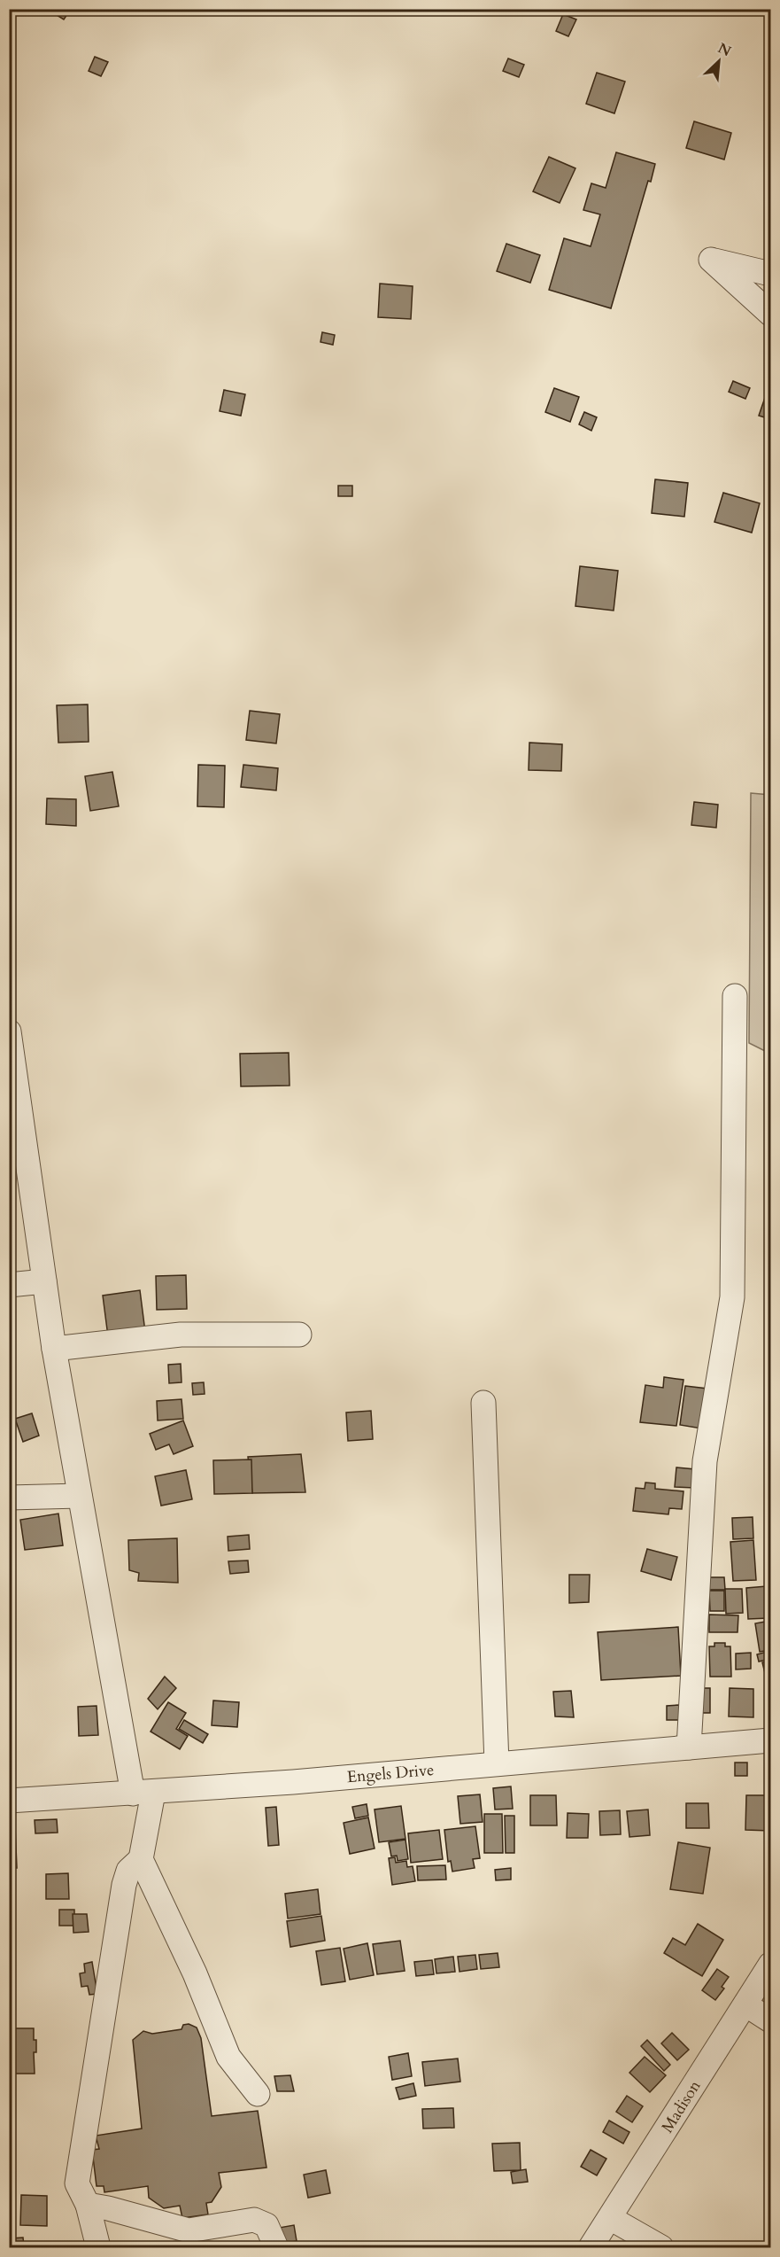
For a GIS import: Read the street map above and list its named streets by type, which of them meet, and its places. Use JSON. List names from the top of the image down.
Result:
{
  "streets": {
    "street": ["Engels Drive", "Madison"]
  },
  "north": "top right"
}
